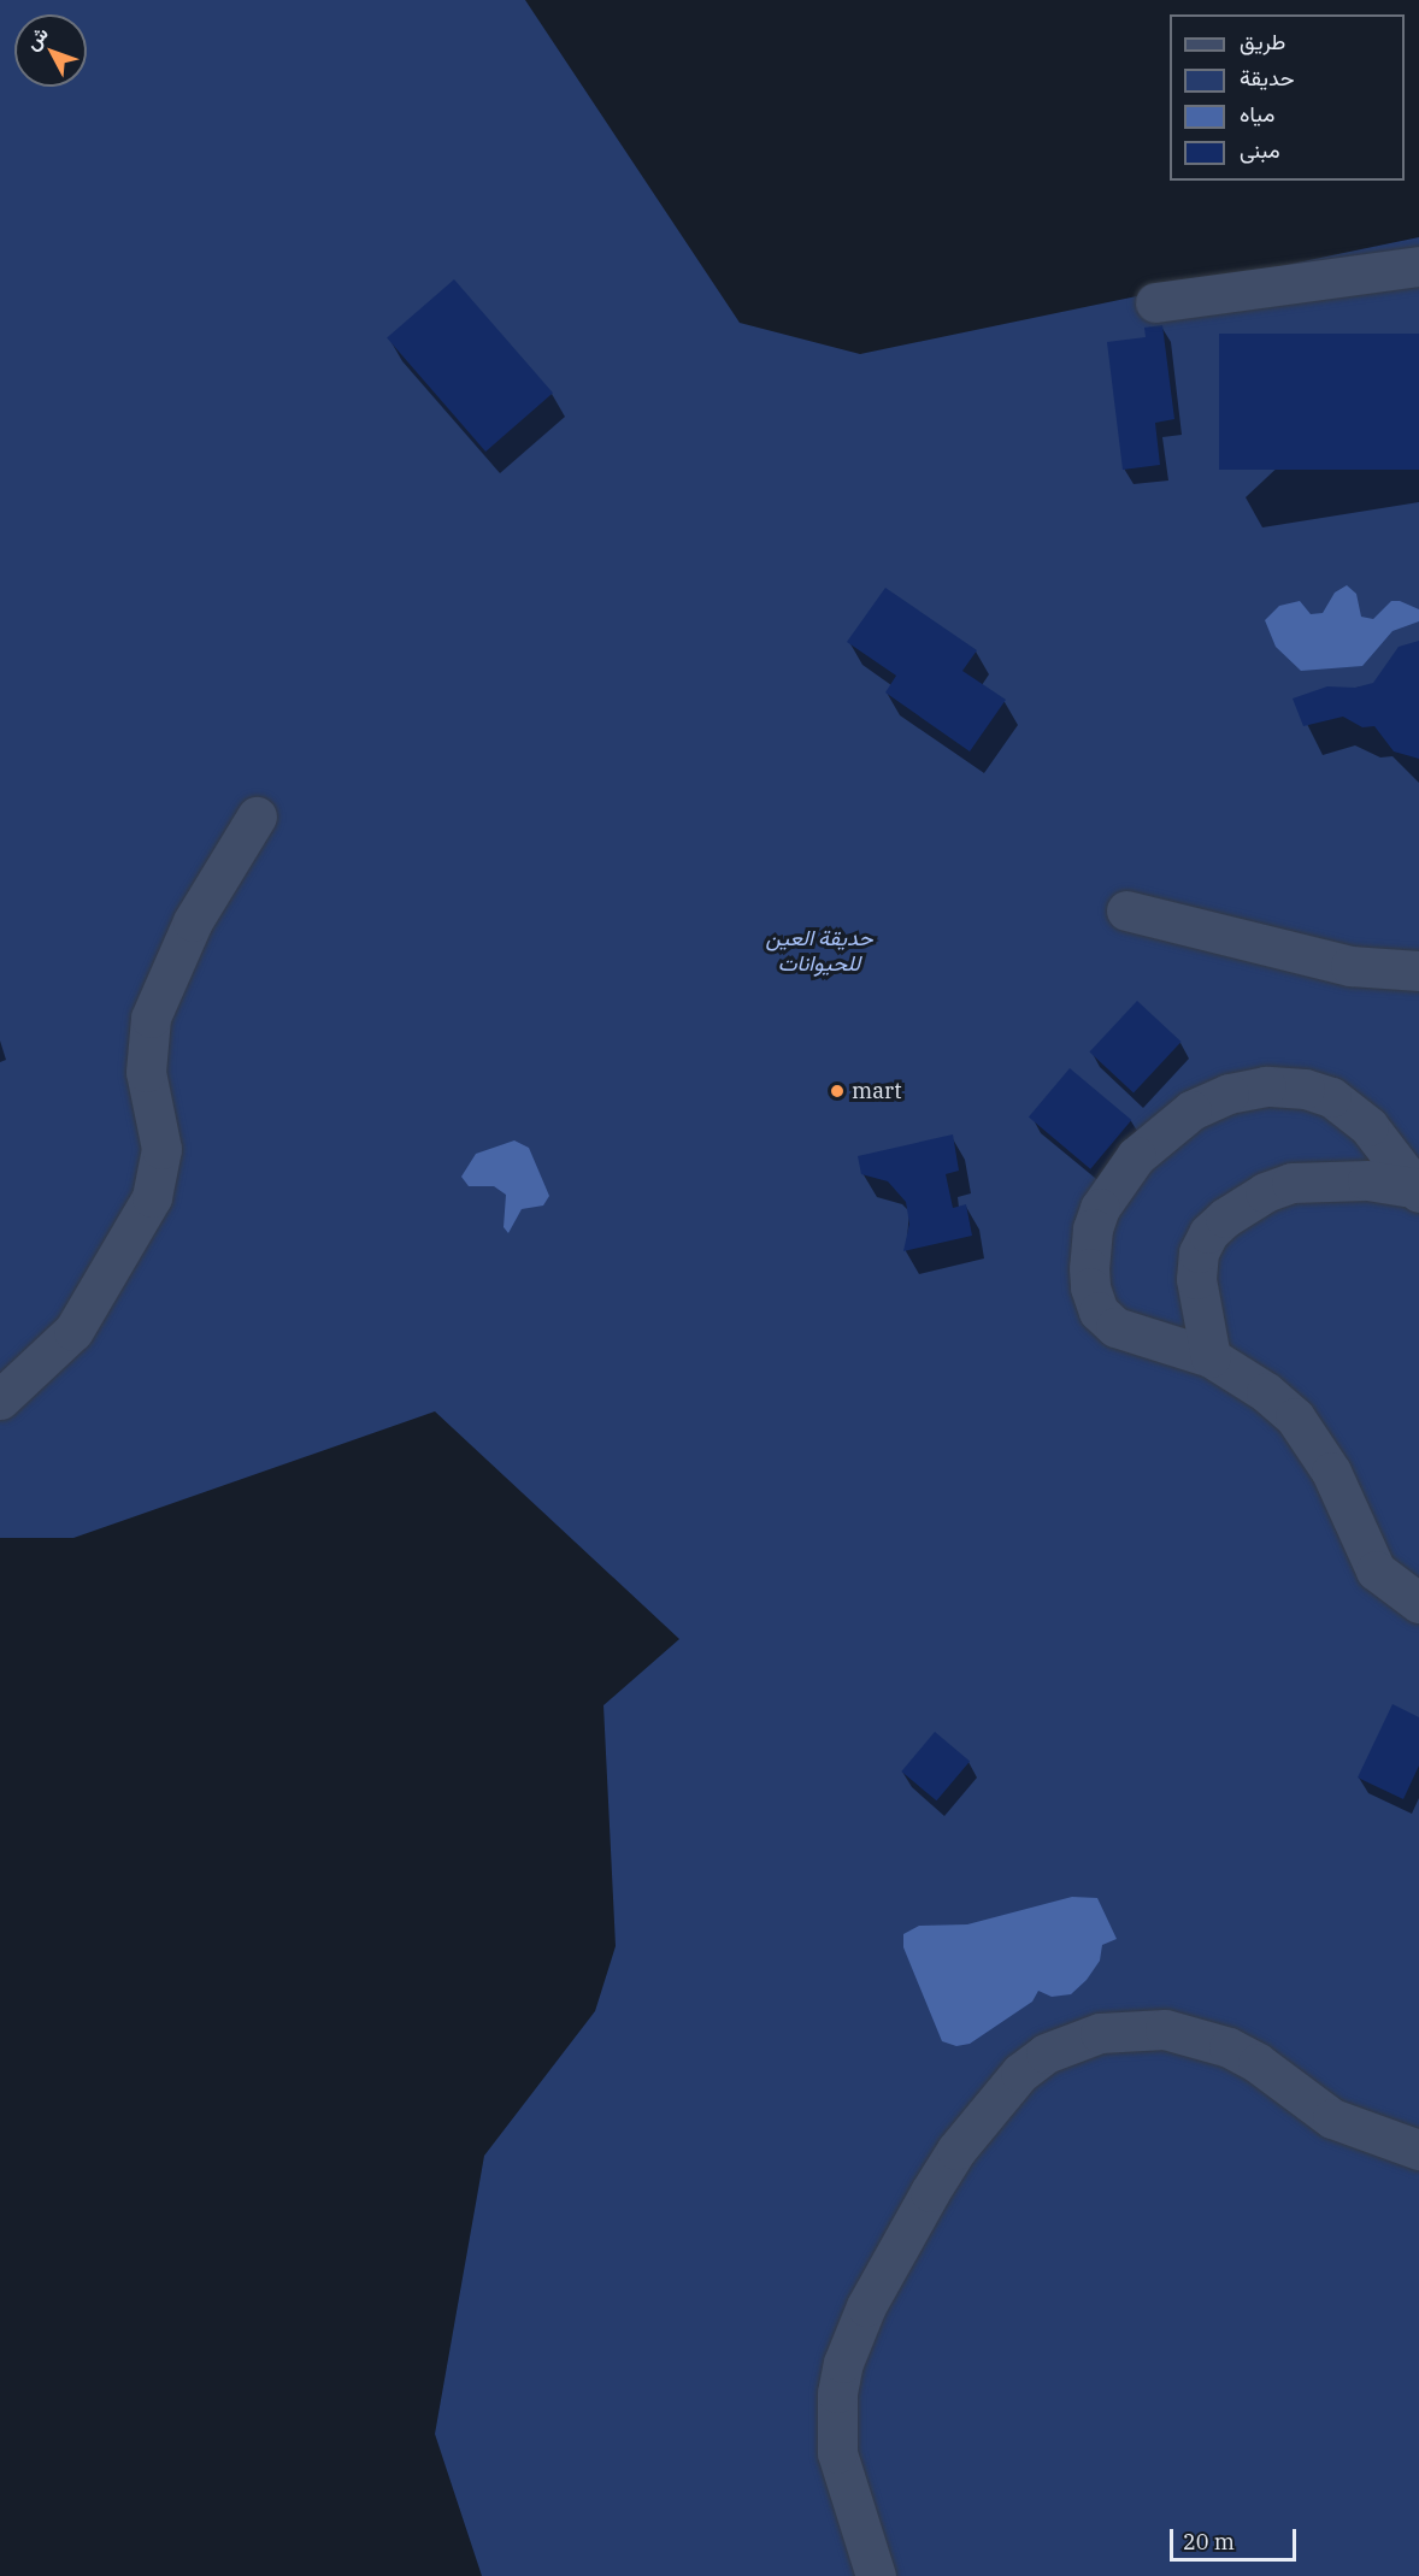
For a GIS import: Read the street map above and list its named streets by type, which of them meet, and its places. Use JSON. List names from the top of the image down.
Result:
{
  "parks": ["حديقة العين للحيوانات"],
  "places": ["mart"],
  "legend": [
    "طريق",
    "حديقة",
    "مياه",
    "مبنى"
  ],
  "scale_bar": "20 m",
  "north": "top left"
}
